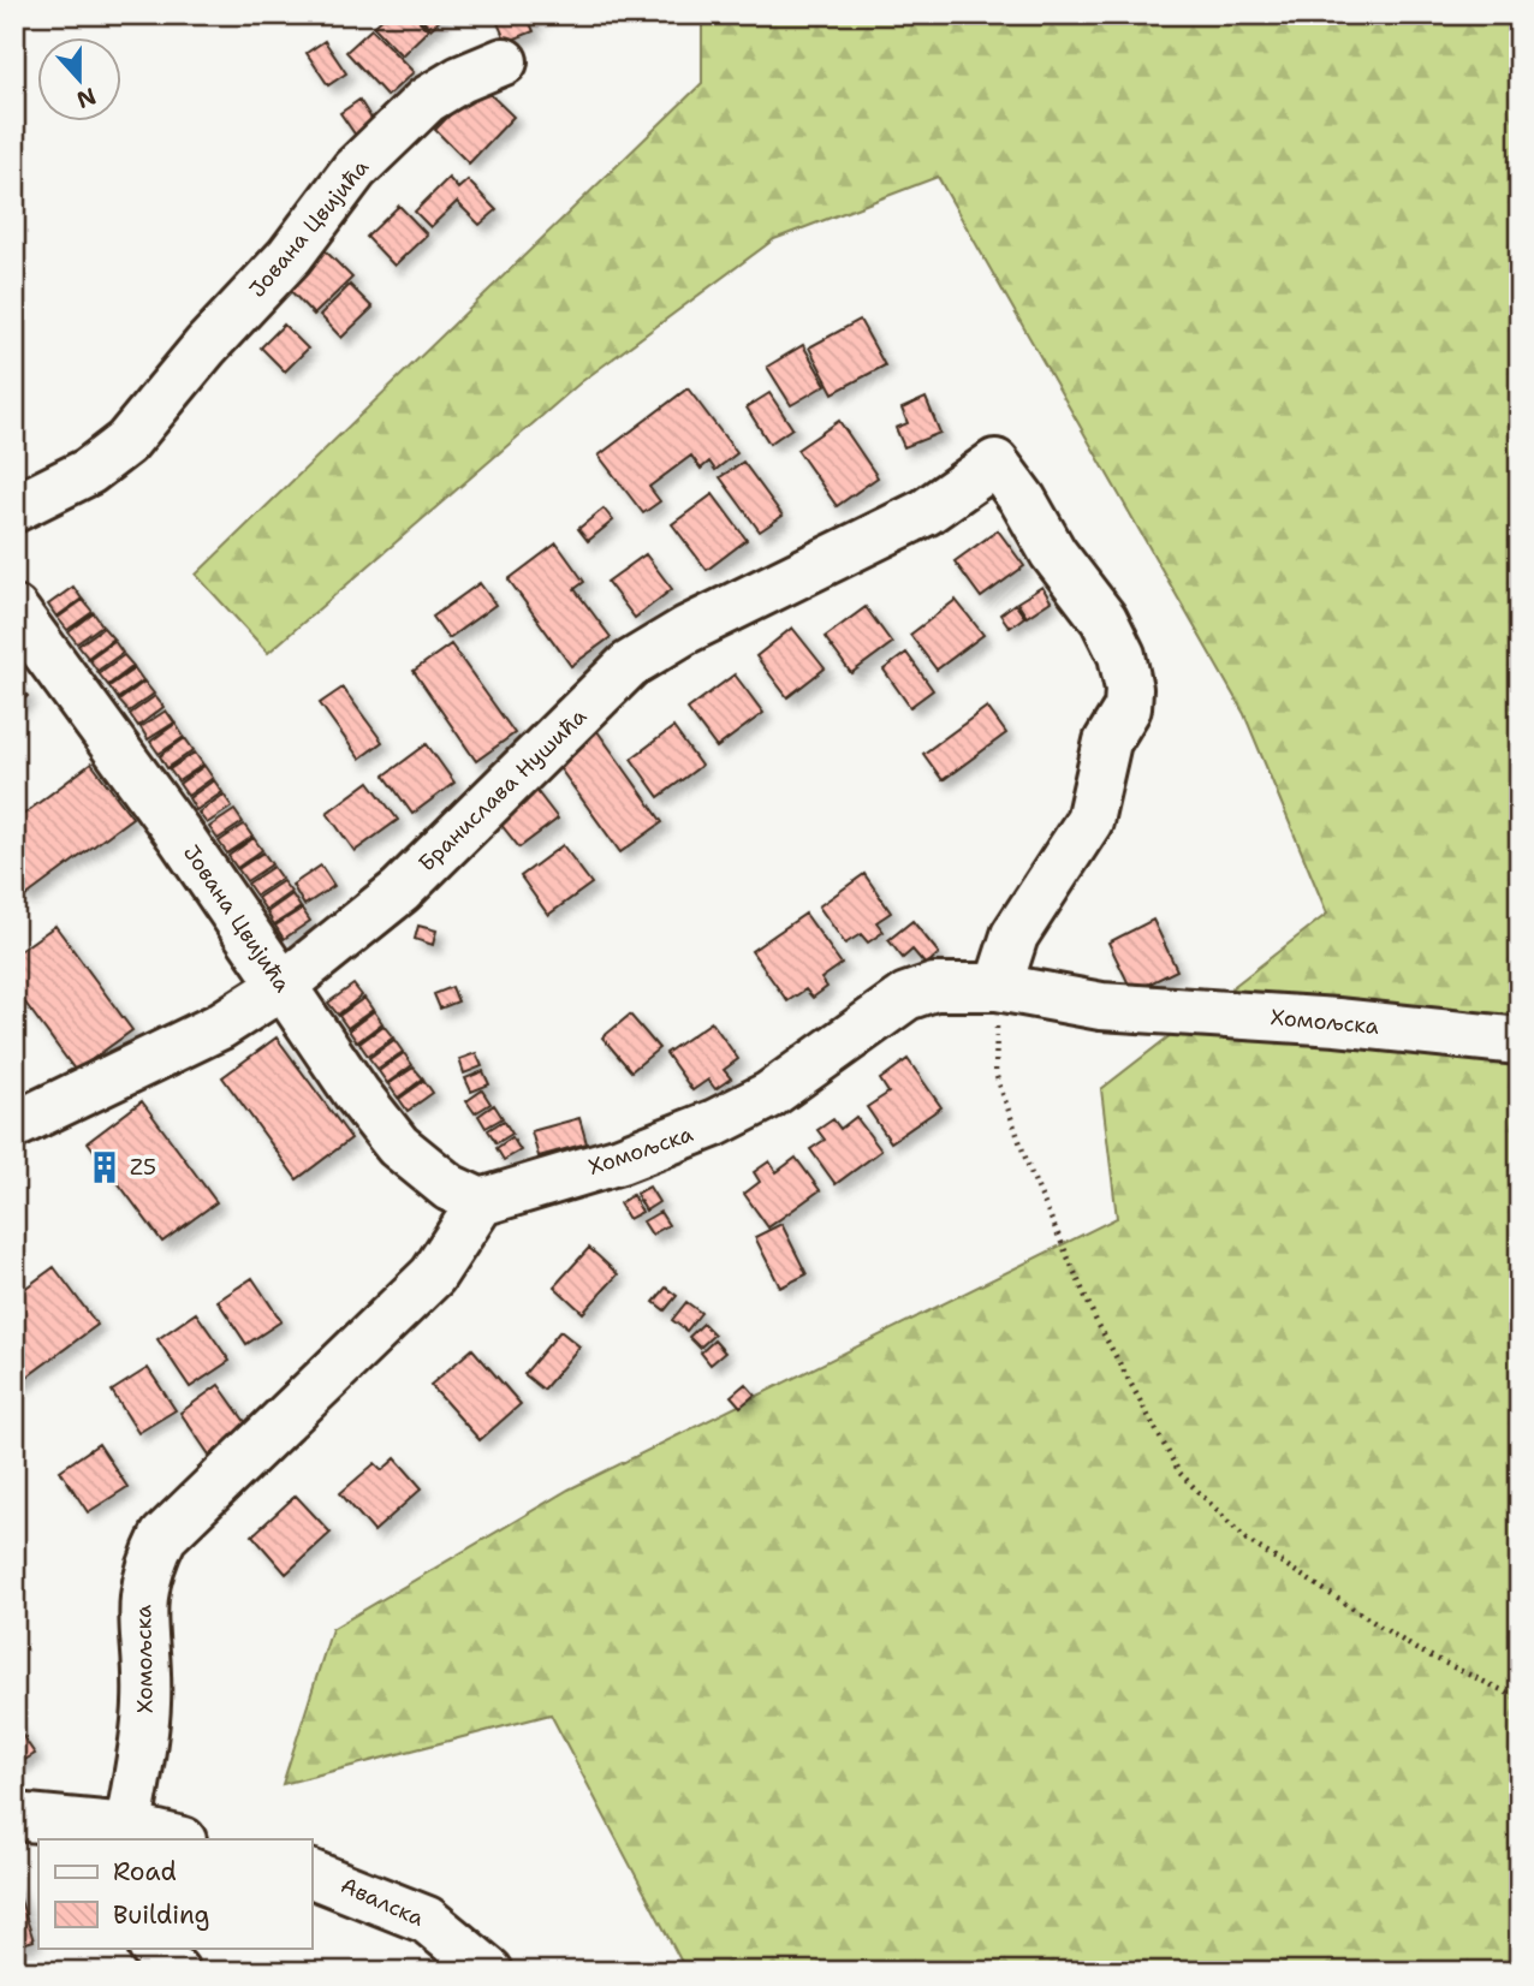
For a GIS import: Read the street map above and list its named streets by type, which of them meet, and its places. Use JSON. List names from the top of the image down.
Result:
{
  "streets": {
    "street": [
      "Јована Цвијића",
      "Бранислава Нушића",
      "Хомољска",
      "Авалска"
    ]
  },
  "crossings": [
    ["Јована Цвијића", "Бранислава Нушића"],
    ["Јована Цвијића", "Хомољска"],
    ["Бранислава Нушића", "Хомољска"]
  ],
  "places": {
    "building": ["Z5"]
  },
  "legend": ["Road", "Building"],
  "north": "bottom"
}
